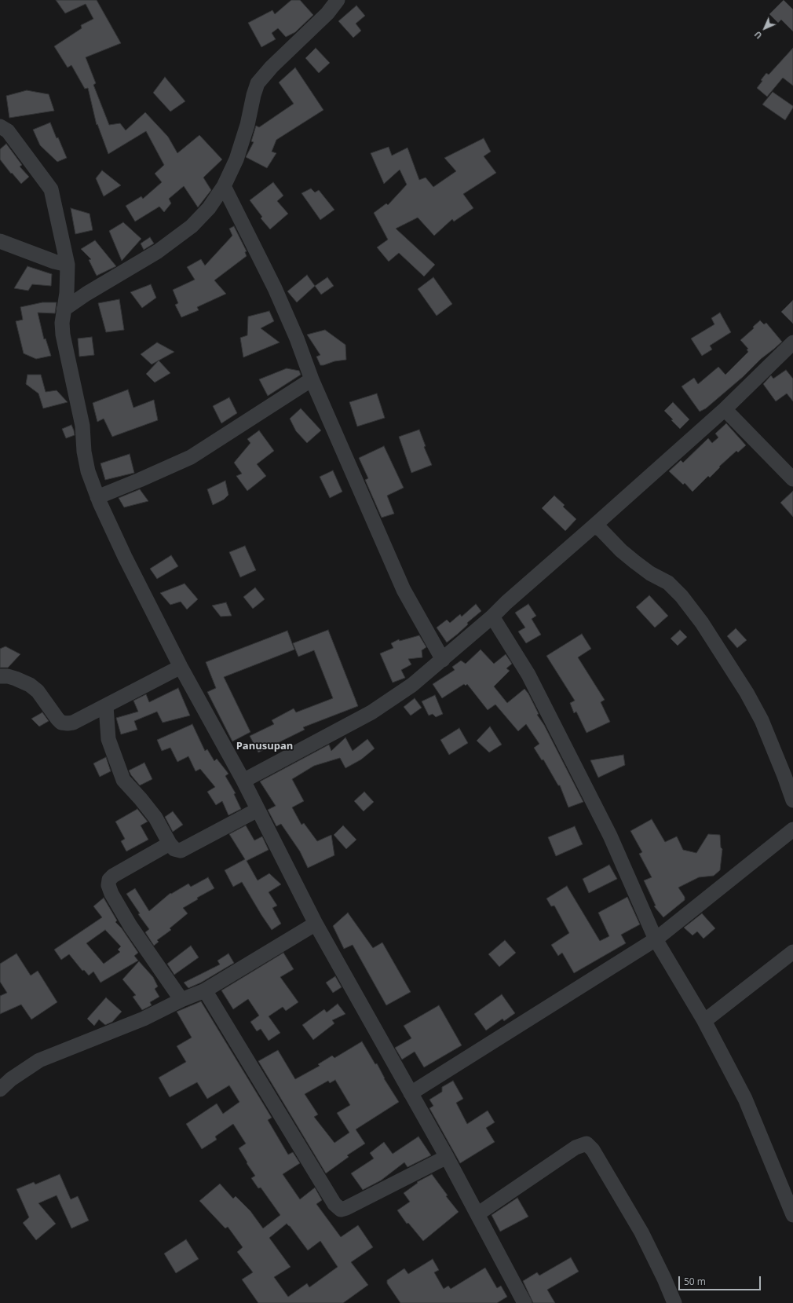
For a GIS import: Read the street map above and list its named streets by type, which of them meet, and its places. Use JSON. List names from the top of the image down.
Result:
{
  "districts": ["Panusupan"],
  "scale_bar": "50 m",
  "north": "bottom left"
}
